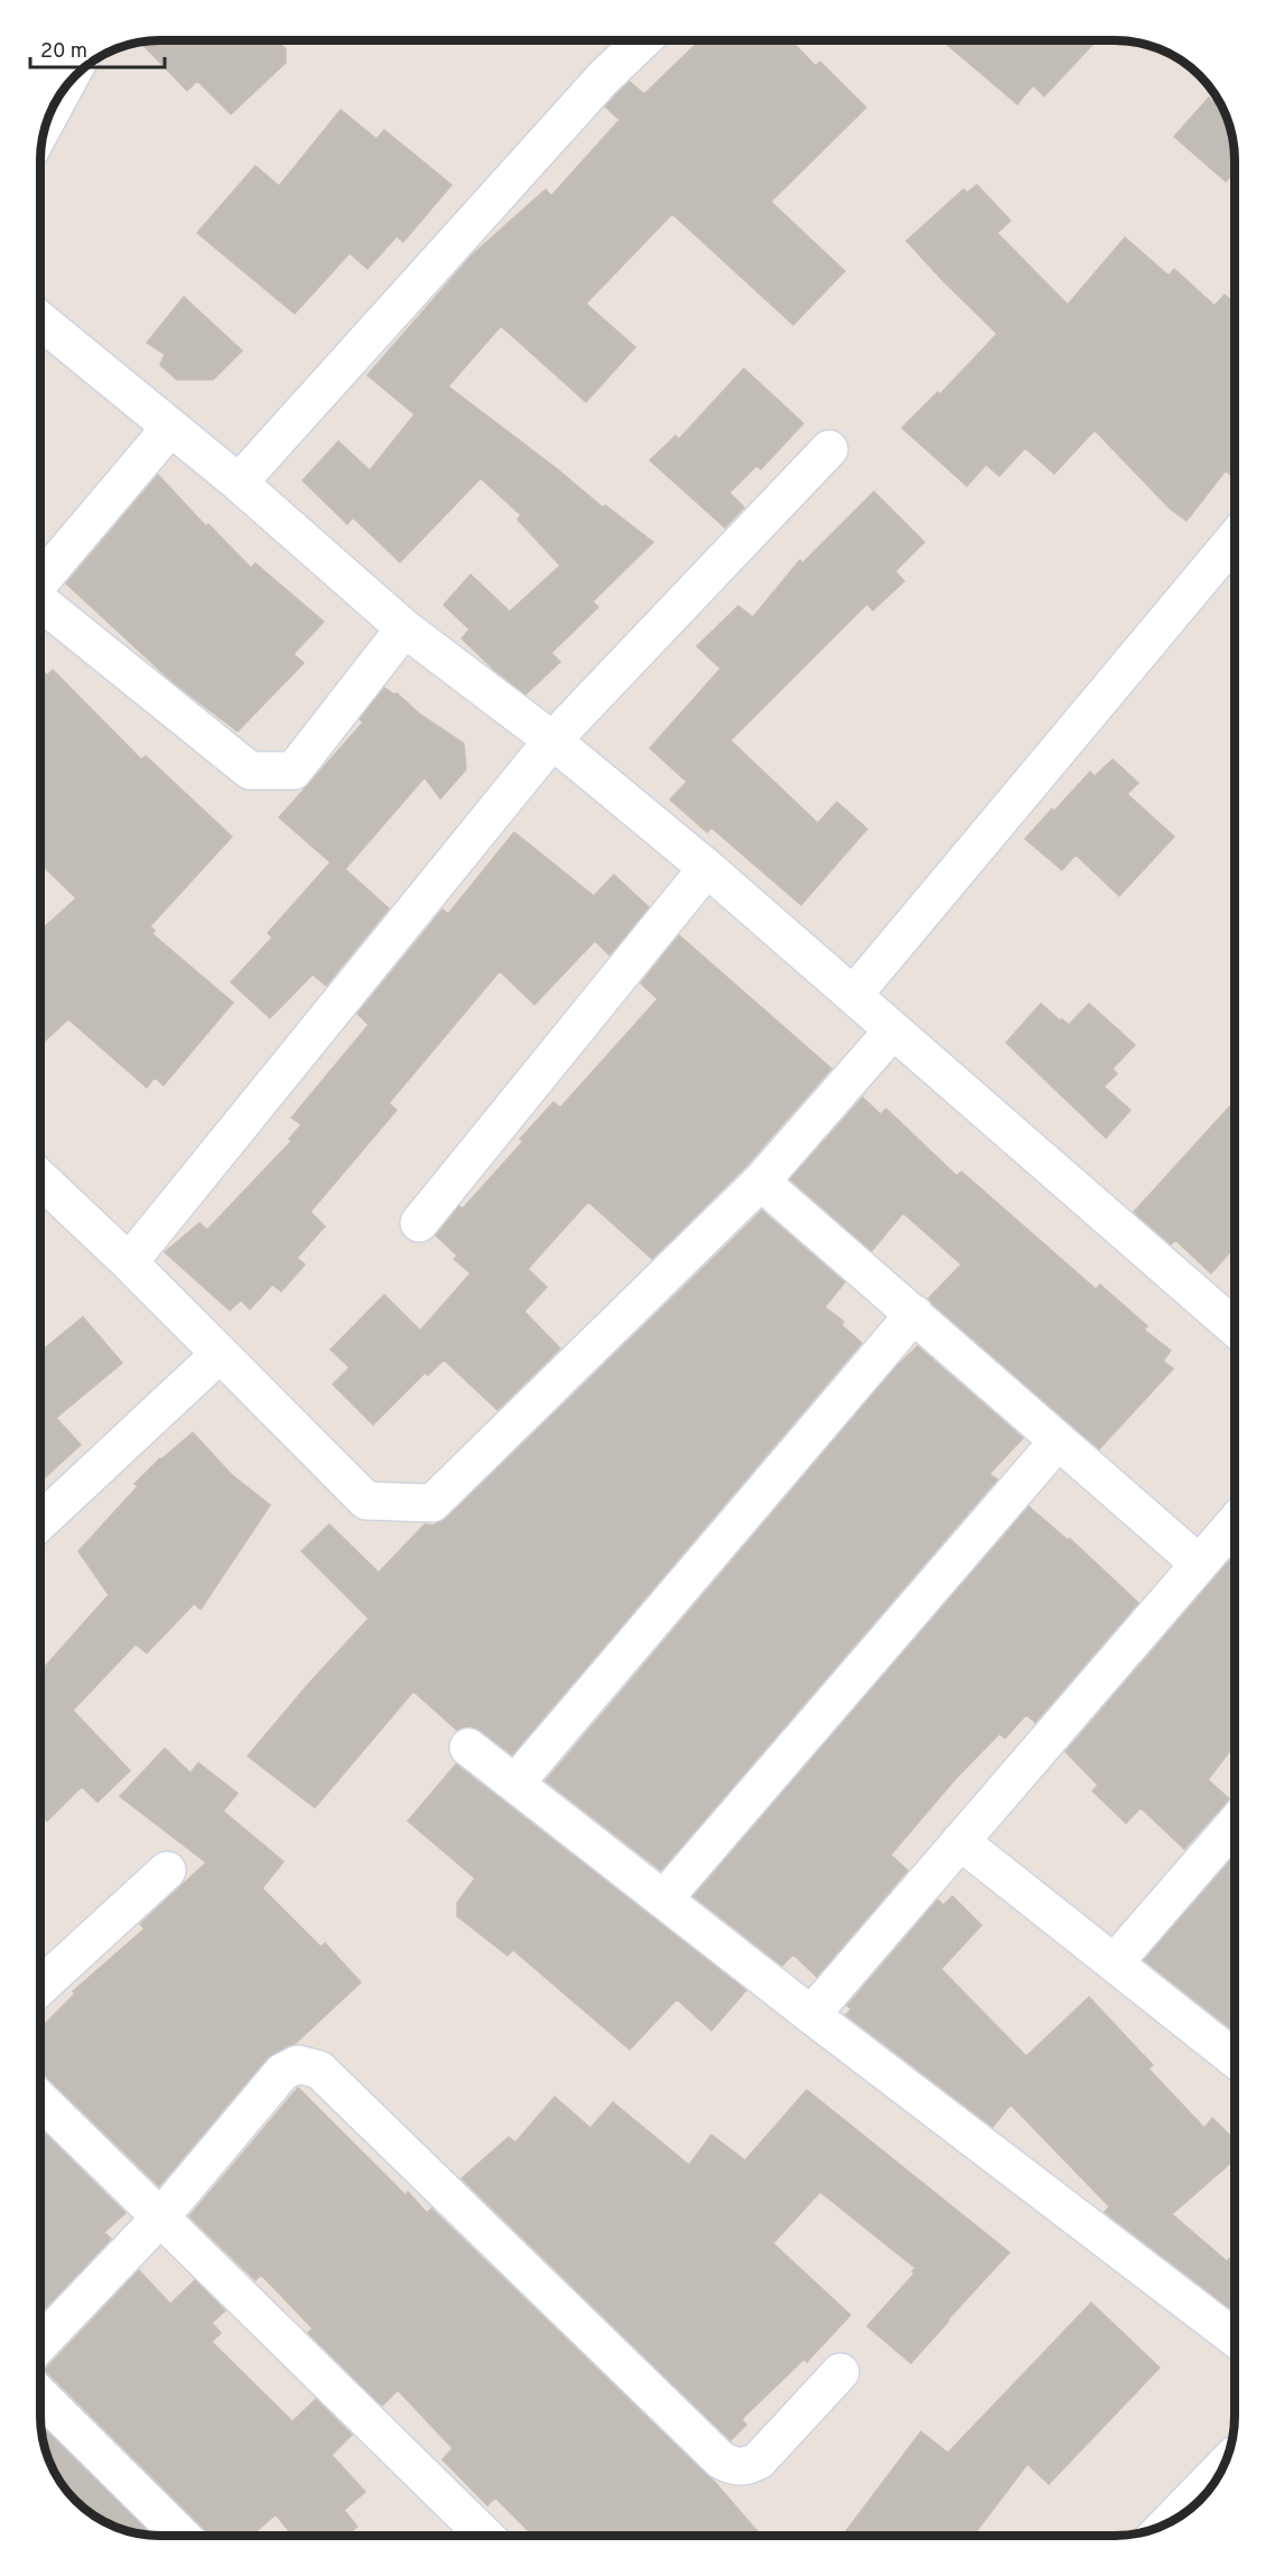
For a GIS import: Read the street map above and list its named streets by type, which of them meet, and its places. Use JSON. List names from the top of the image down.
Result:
{
  "scale_bar": "20 m"
}
